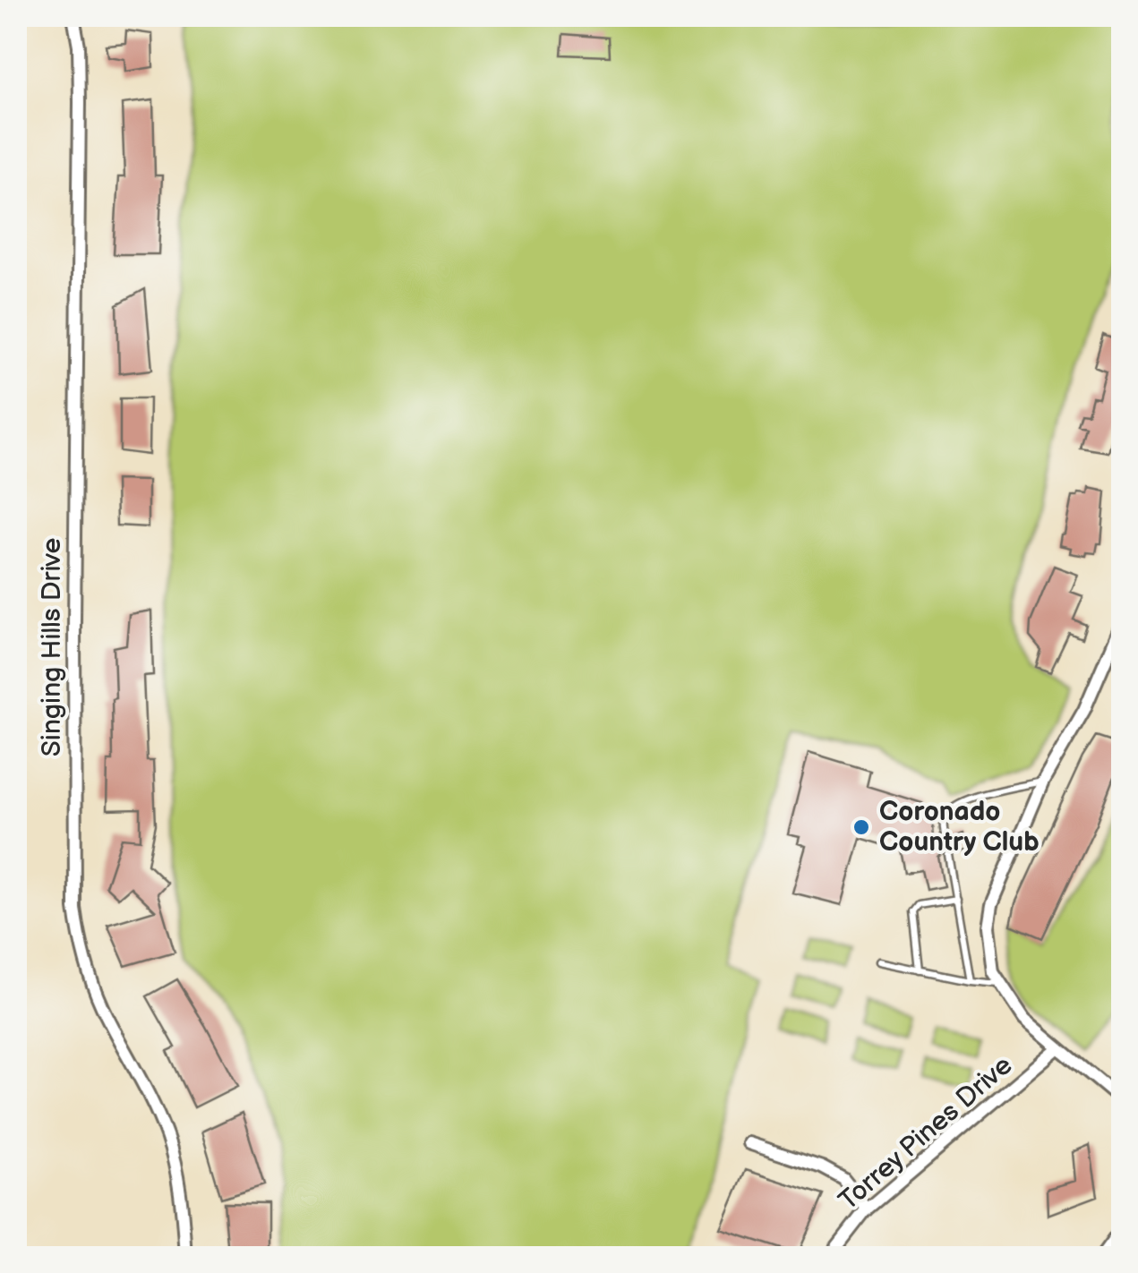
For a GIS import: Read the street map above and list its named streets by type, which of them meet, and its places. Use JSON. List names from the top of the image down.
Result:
{
  "streets": {
    "street": ["Singing Hills Drive", "Torrey Pines Drive"]
  },
  "places": ["Coronado Country Club"]
}
